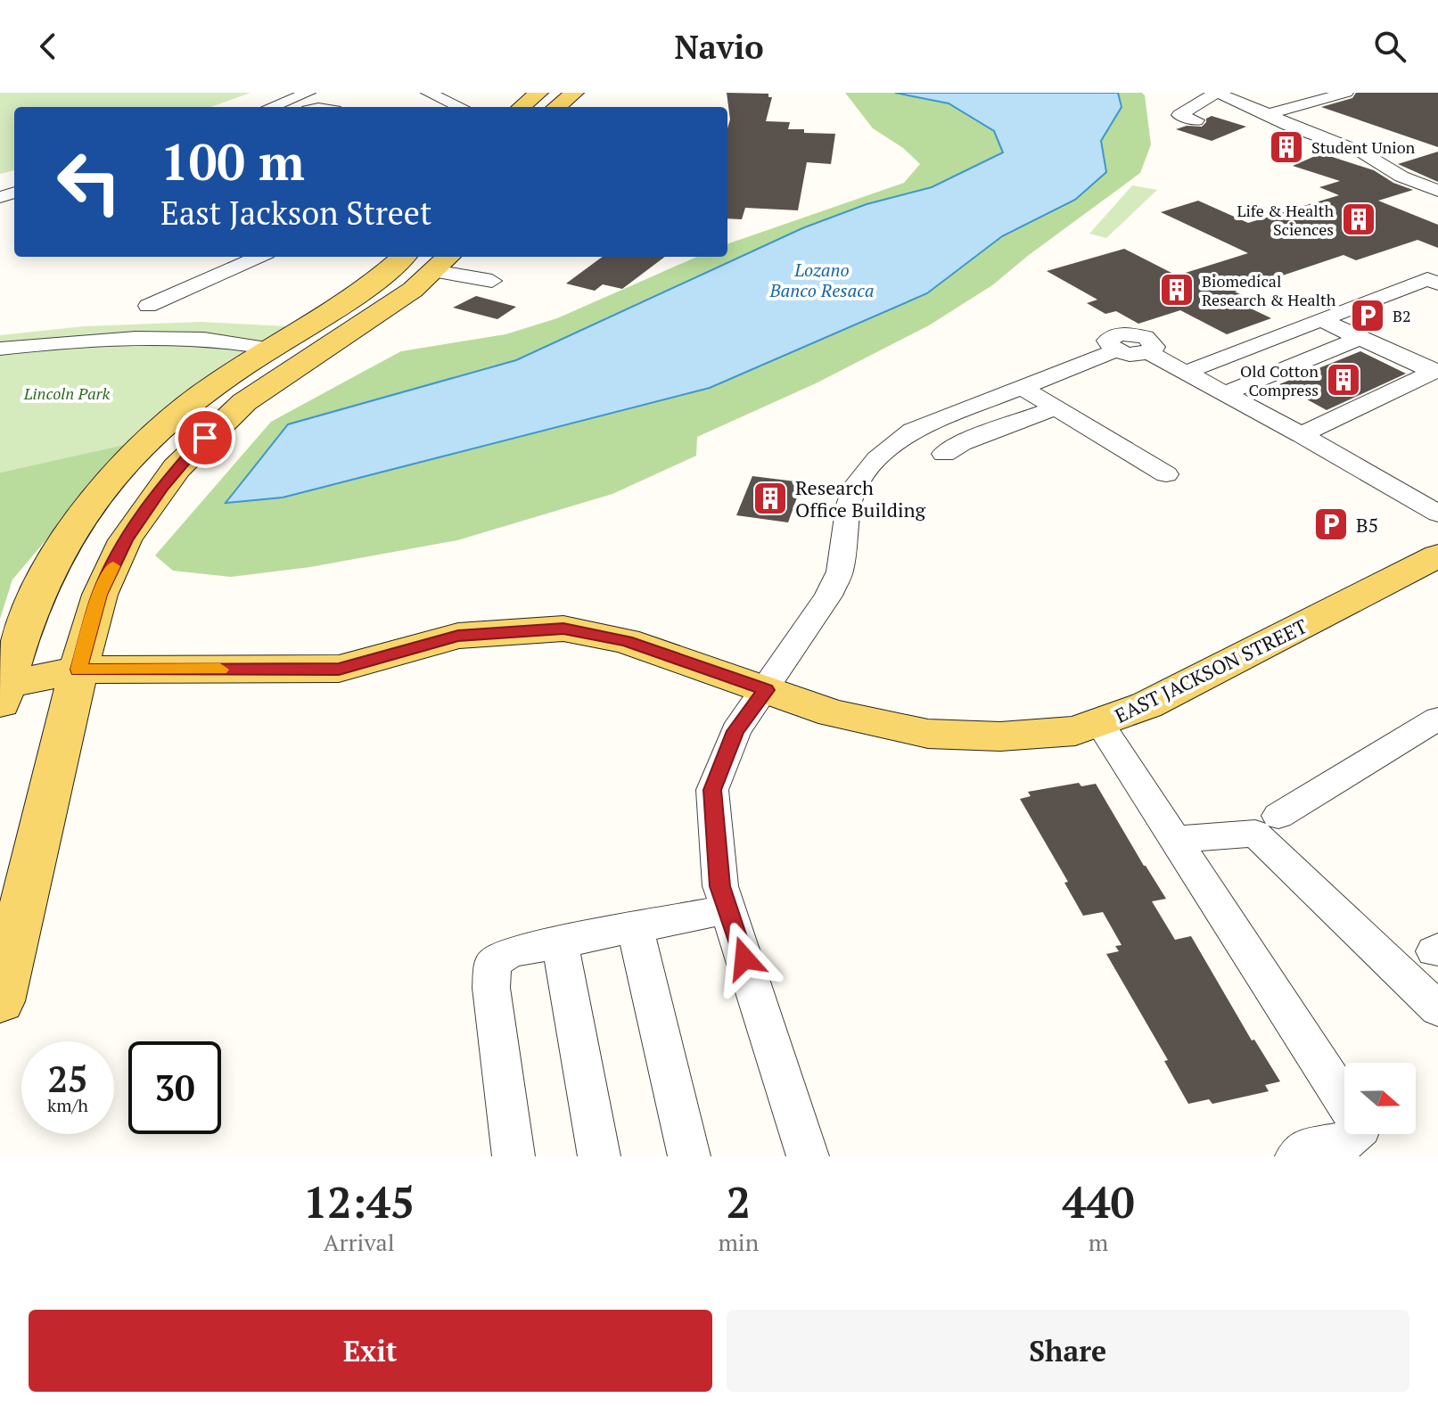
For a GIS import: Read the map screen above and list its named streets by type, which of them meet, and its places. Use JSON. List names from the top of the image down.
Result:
{
  "streets": {
    "main road": ["EAST JACKSON STREET"]
  },
  "water": ["Lozano Banco Resaca"],
  "parks": ["Lincoln Park"],
  "places": {
    "building": [
      "Student Union",
      "Life & Health Sciences",
      "Biomedical Research & Health",
      "Old Cotton Compress",
      "Research Office Building"
    ],
    "parking": ["B2", "B5"]
  },
  "north": "right",
  "page": {
    "header": "Navio",
    "turn": ["100 m", "East Jackson Street"],
    "speed": "25 km/h",
    "limit": "30",
    "eta": [
      "12:45",
      "Arrival",
      "2",
      "min",
      "440",
      "m"
    ],
    "buttons": ["Exit", "Share"]
  }
}
